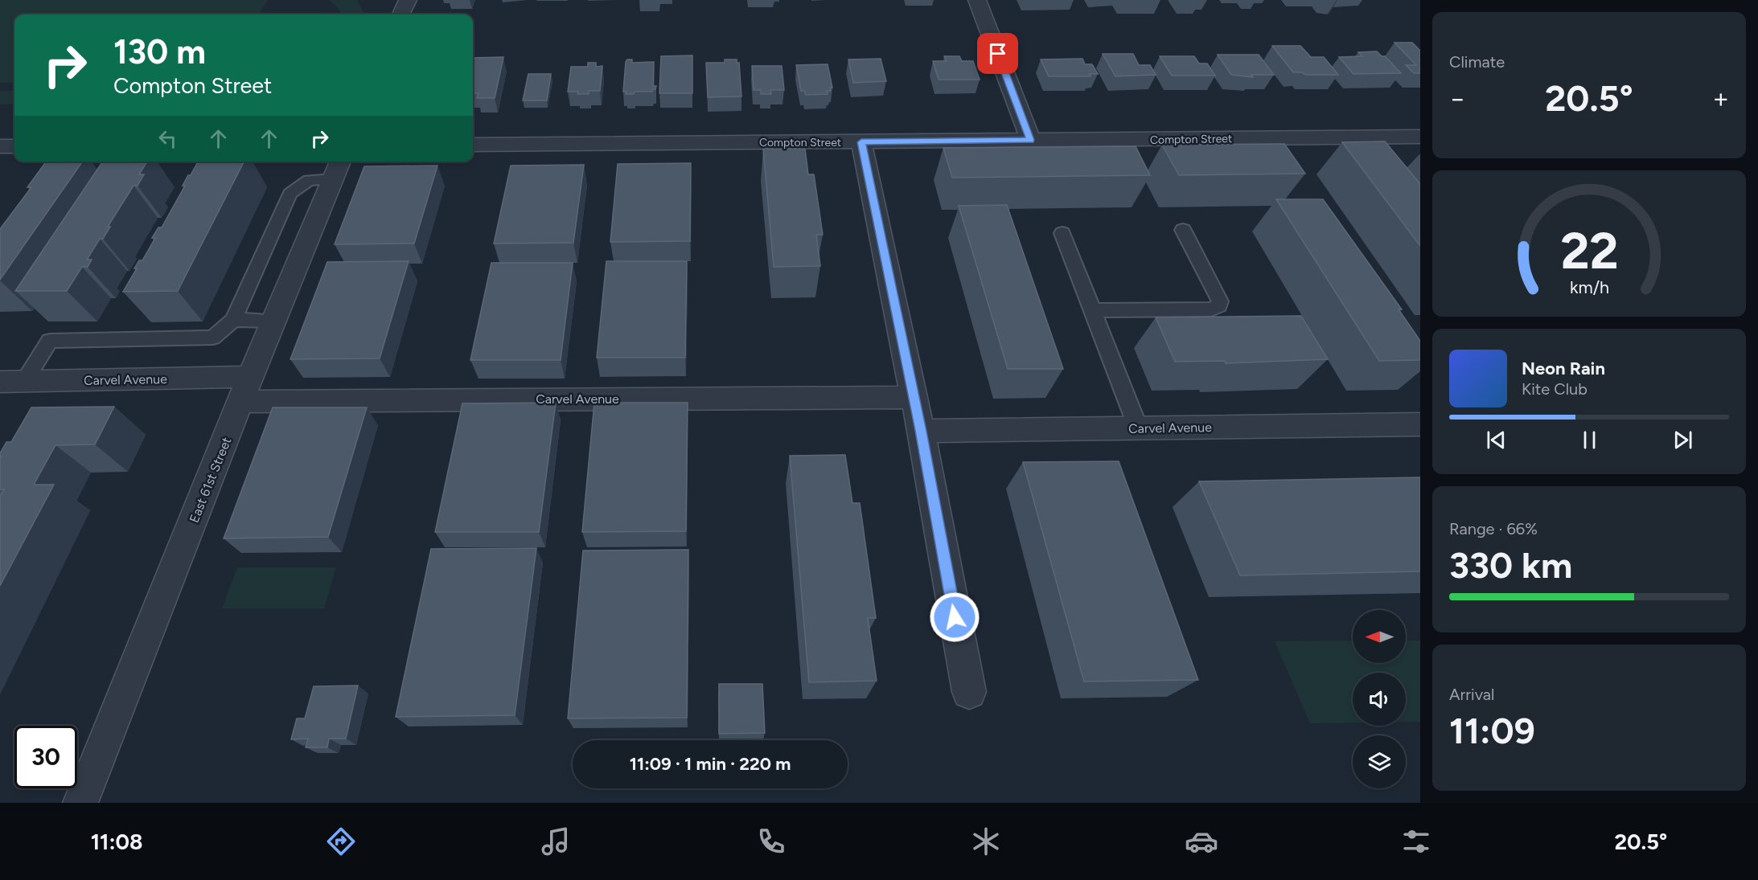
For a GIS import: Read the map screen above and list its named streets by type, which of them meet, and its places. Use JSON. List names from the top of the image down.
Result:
{
  "streets": {
    "street": ["Compton Street", "Carvel Avenue", "East 61st Street"]
  },
  "crossings": [
    ["Carvel Avenue", "East 61st Street"]
  ],
  "north": "left",
  "page": {
    "tile": [
      "Climate",
      ["Range · 66%", "330 km"],
      ["Arrival", "11:09"]
    ],
    "turn": ["130 m", "Compton Street"],
    "heat": ["−", "20.5°", "+"],
    "song": ["Neon Rain", "Kite Club"],
    "limit": "30",
    "trip": "11:09 · 1 min · 220 m",
    "tabs": ["11:08", "20.5°"],
    "gauge": ["22", "km/h"]
  }
}
